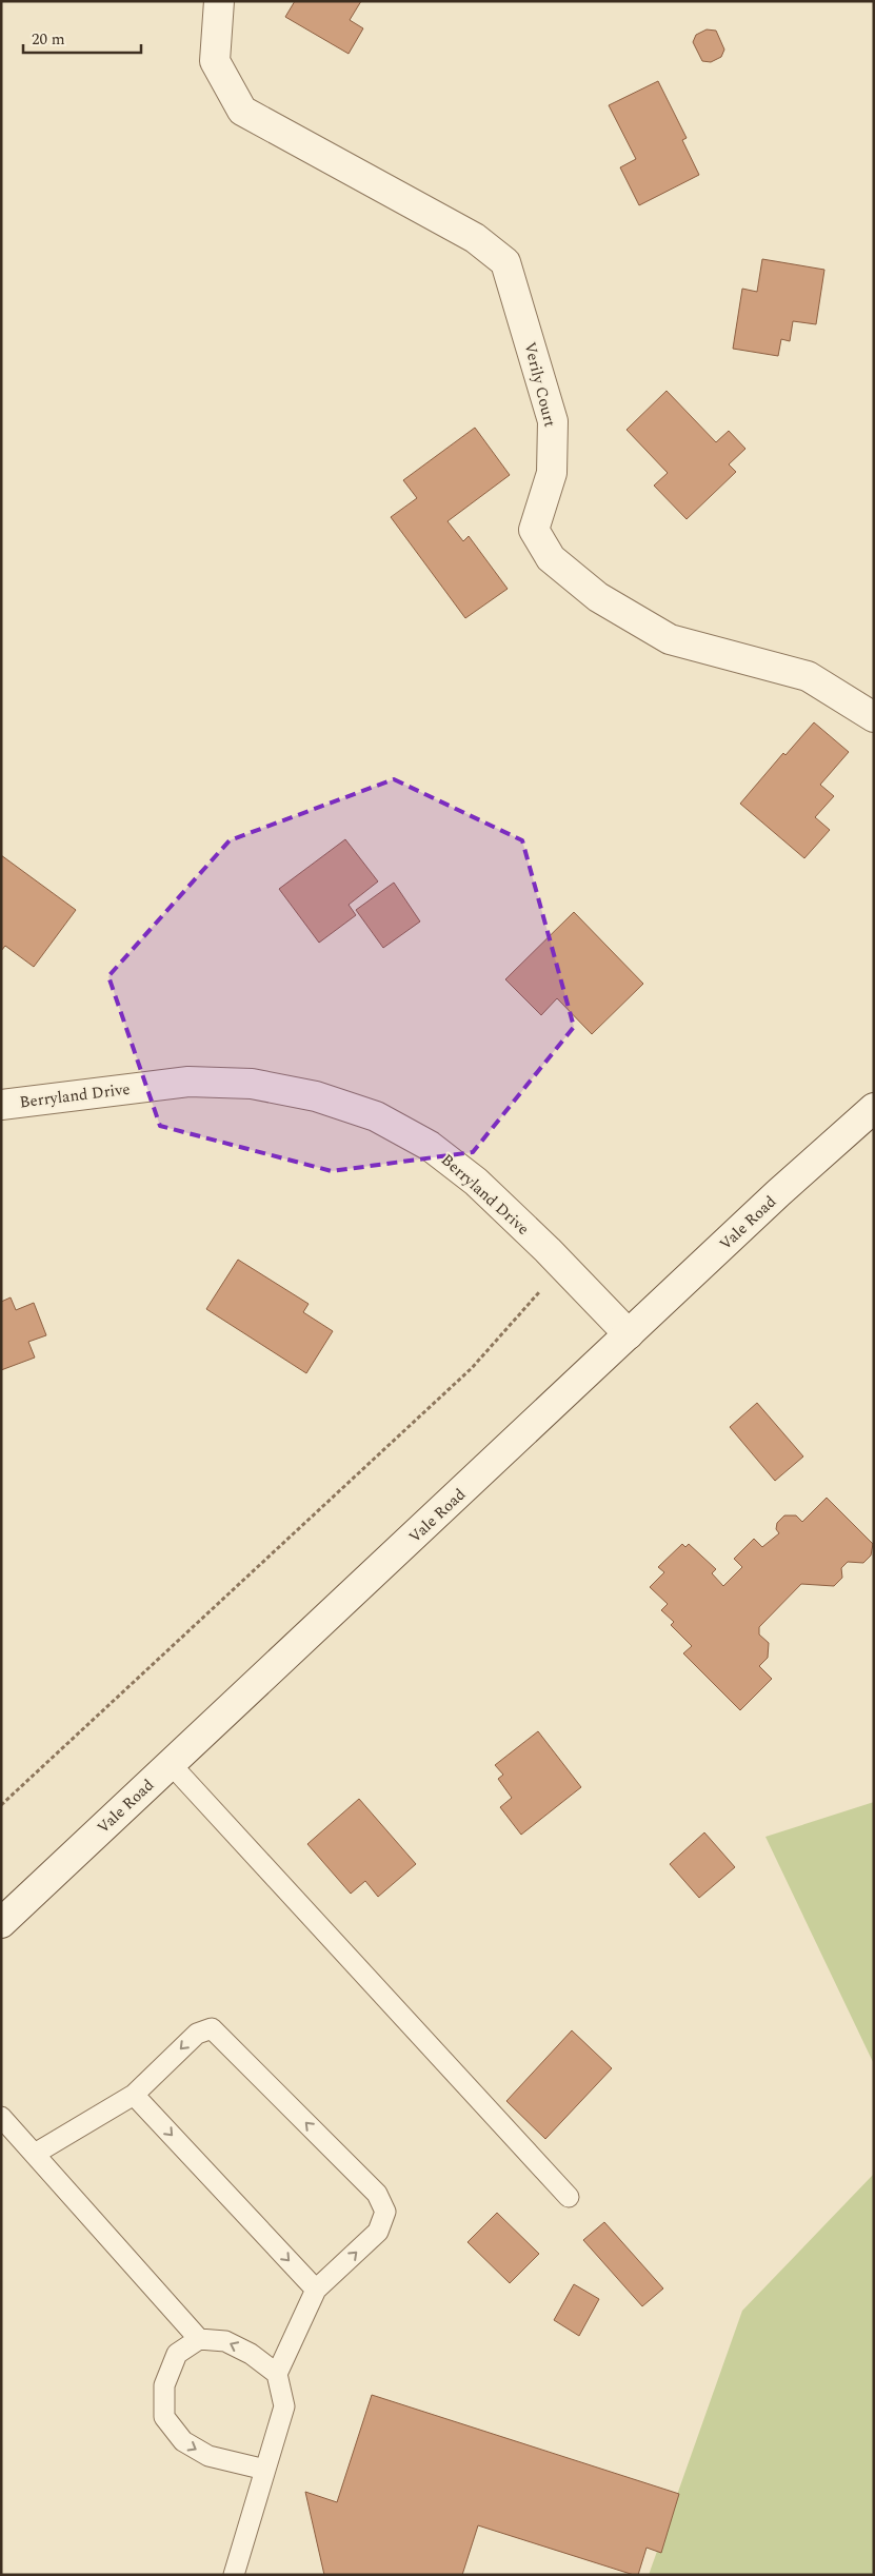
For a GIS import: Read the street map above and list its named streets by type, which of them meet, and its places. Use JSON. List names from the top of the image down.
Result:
{
  "streets": {
    "street": ["Verily Court", "Berryland Drive", "Vale Road"]
  },
  "crossings": [
    ["Berryland Drive", "Vale Road"]
  ],
  "scale_bar": "20 m"
}
